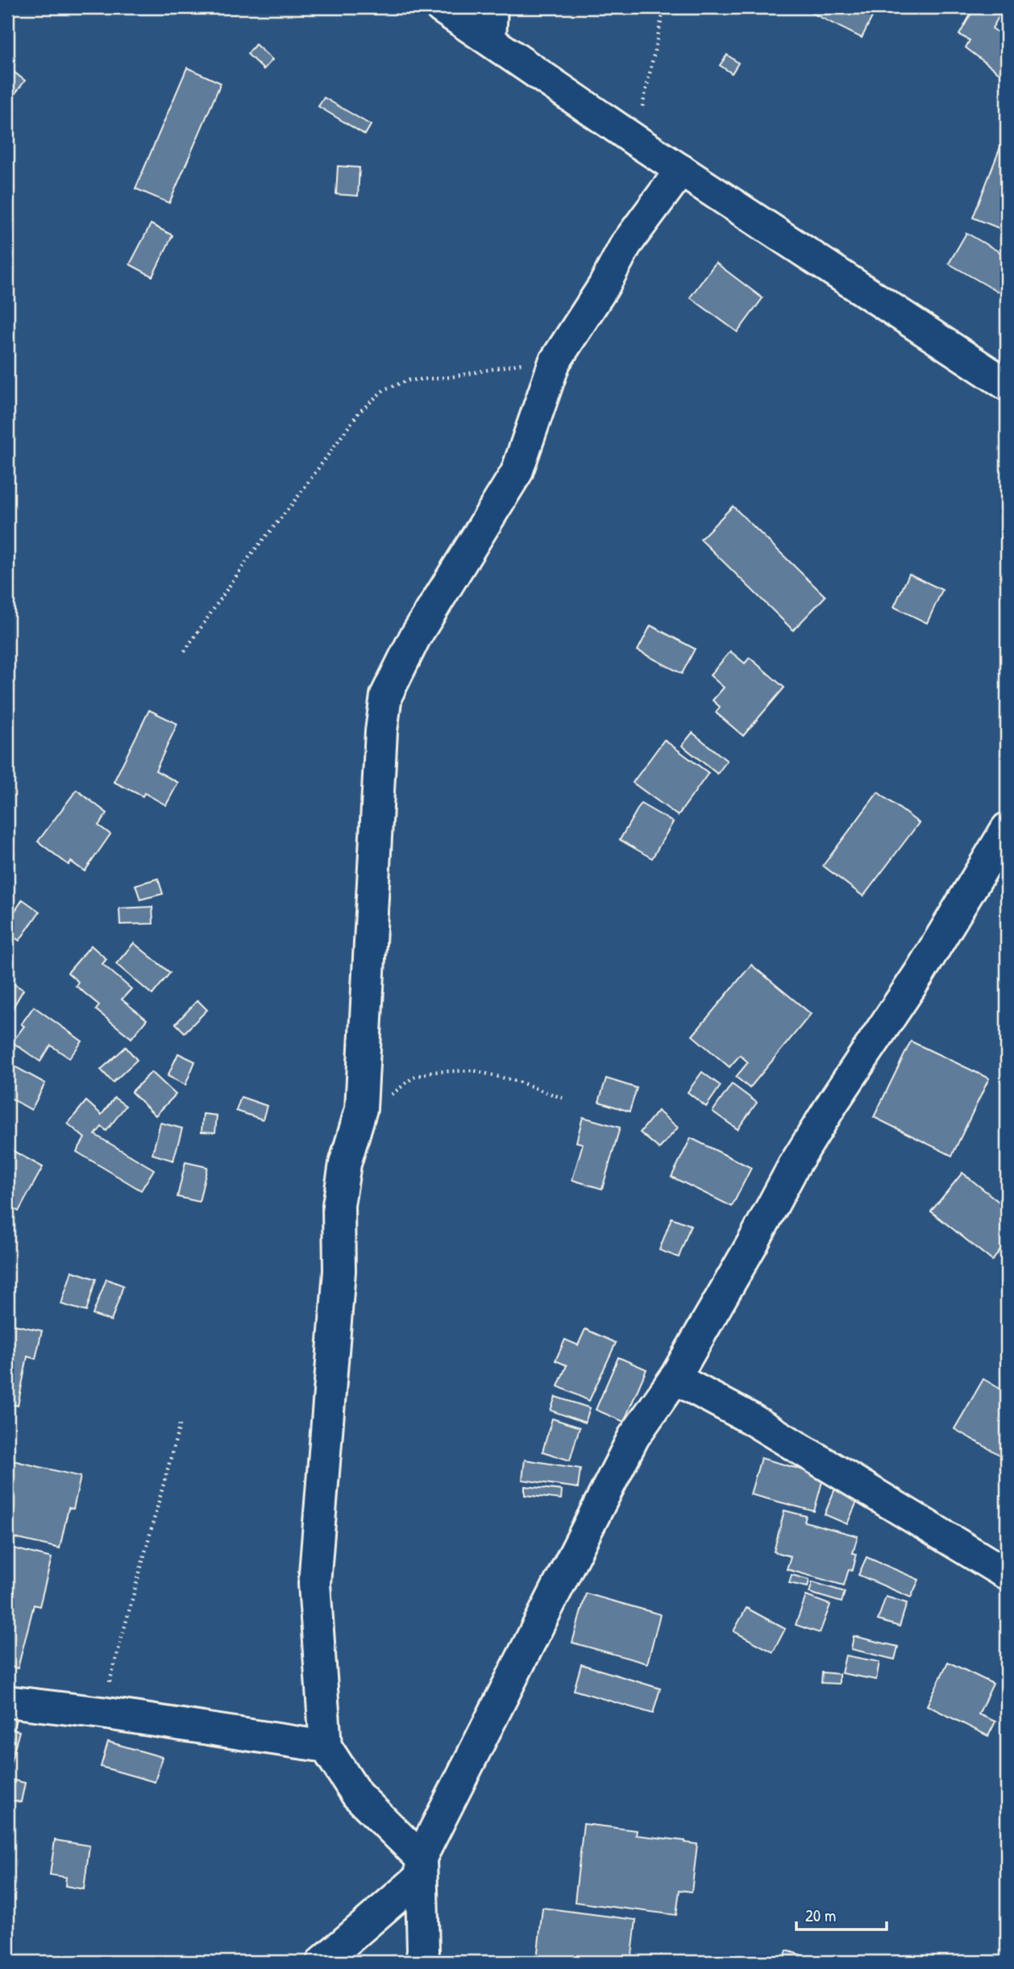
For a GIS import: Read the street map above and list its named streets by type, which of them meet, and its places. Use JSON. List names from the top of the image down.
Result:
{
  "scale_bar": "20 m"
}
